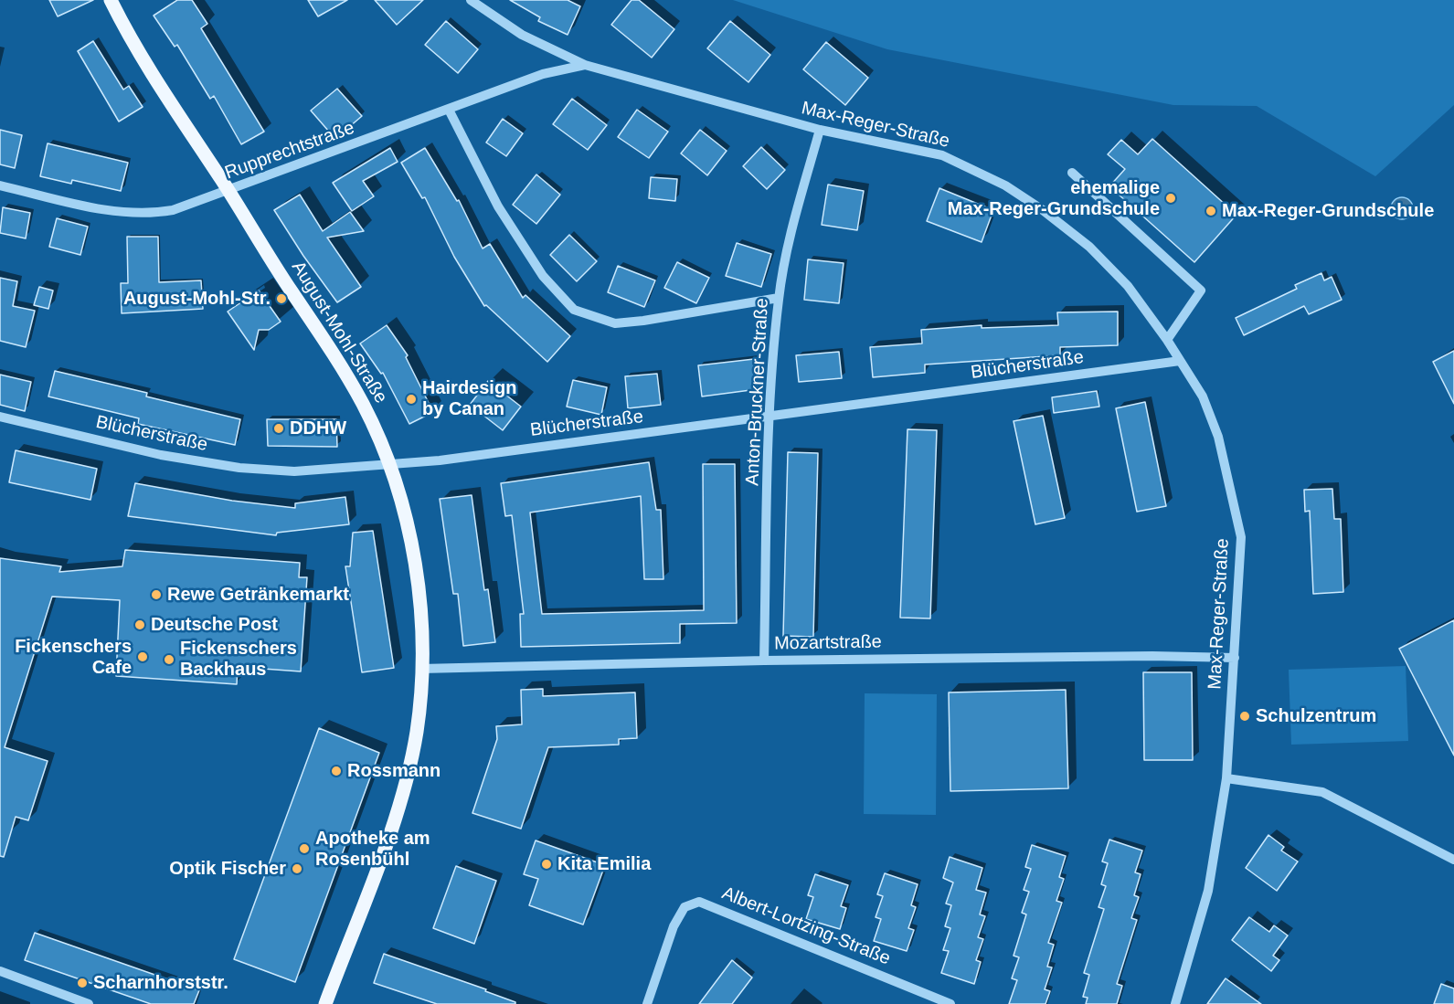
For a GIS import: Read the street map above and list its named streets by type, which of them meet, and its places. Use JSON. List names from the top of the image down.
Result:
{
  "streets": {
    "main road": ["August-Mohl-Straße"],
    "street": [
      "Max-Reger-Straße",
      "Rupprechtstraße",
      "Blücherstraße",
      "Anton-Bruckner-Straße",
      "Mozartstraße",
      "Albert-Lortzing-Straße"
    ]
  },
  "crossings": [
    ["Max-Reger-Straße", "Rupprechtstraße"],
    ["Max-Reger-Straße", "Blücherstraße"],
    ["Max-Reger-Straße", "Anton-Bruckner-Straße"],
    ["Max-Reger-Straße", "Mozartstraße"],
    ["Rupprechtstraße", "August-Mohl-Straße"],
    ["August-Mohl-Straße", "Blücherstraße"],
    ["August-Mohl-Straße", "Mozartstraße"],
    ["Blücherstraße", "Anton-Bruckner-Straße"],
    ["Anton-Bruckner-Straße", "Mozartstraße"]
  ],
  "places": [
    "ehemalige Max-Reger-Grundschule",
    "Max-Reger-Grundschule",
    "August-Mohl-Str.",
    "Hairdesign by Canan",
    "DDHW",
    "Rewe Getränkemarkt",
    "Deutsche Post",
    "Fickenschers Cafe",
    "Fickenschers Backhaus",
    "Schulzentrum",
    "Rossmann",
    "Apotheke am Rosenbühl",
    "Kita Emilia",
    "Optik Fischer",
    "Scharnhorststr."
  ]
}
